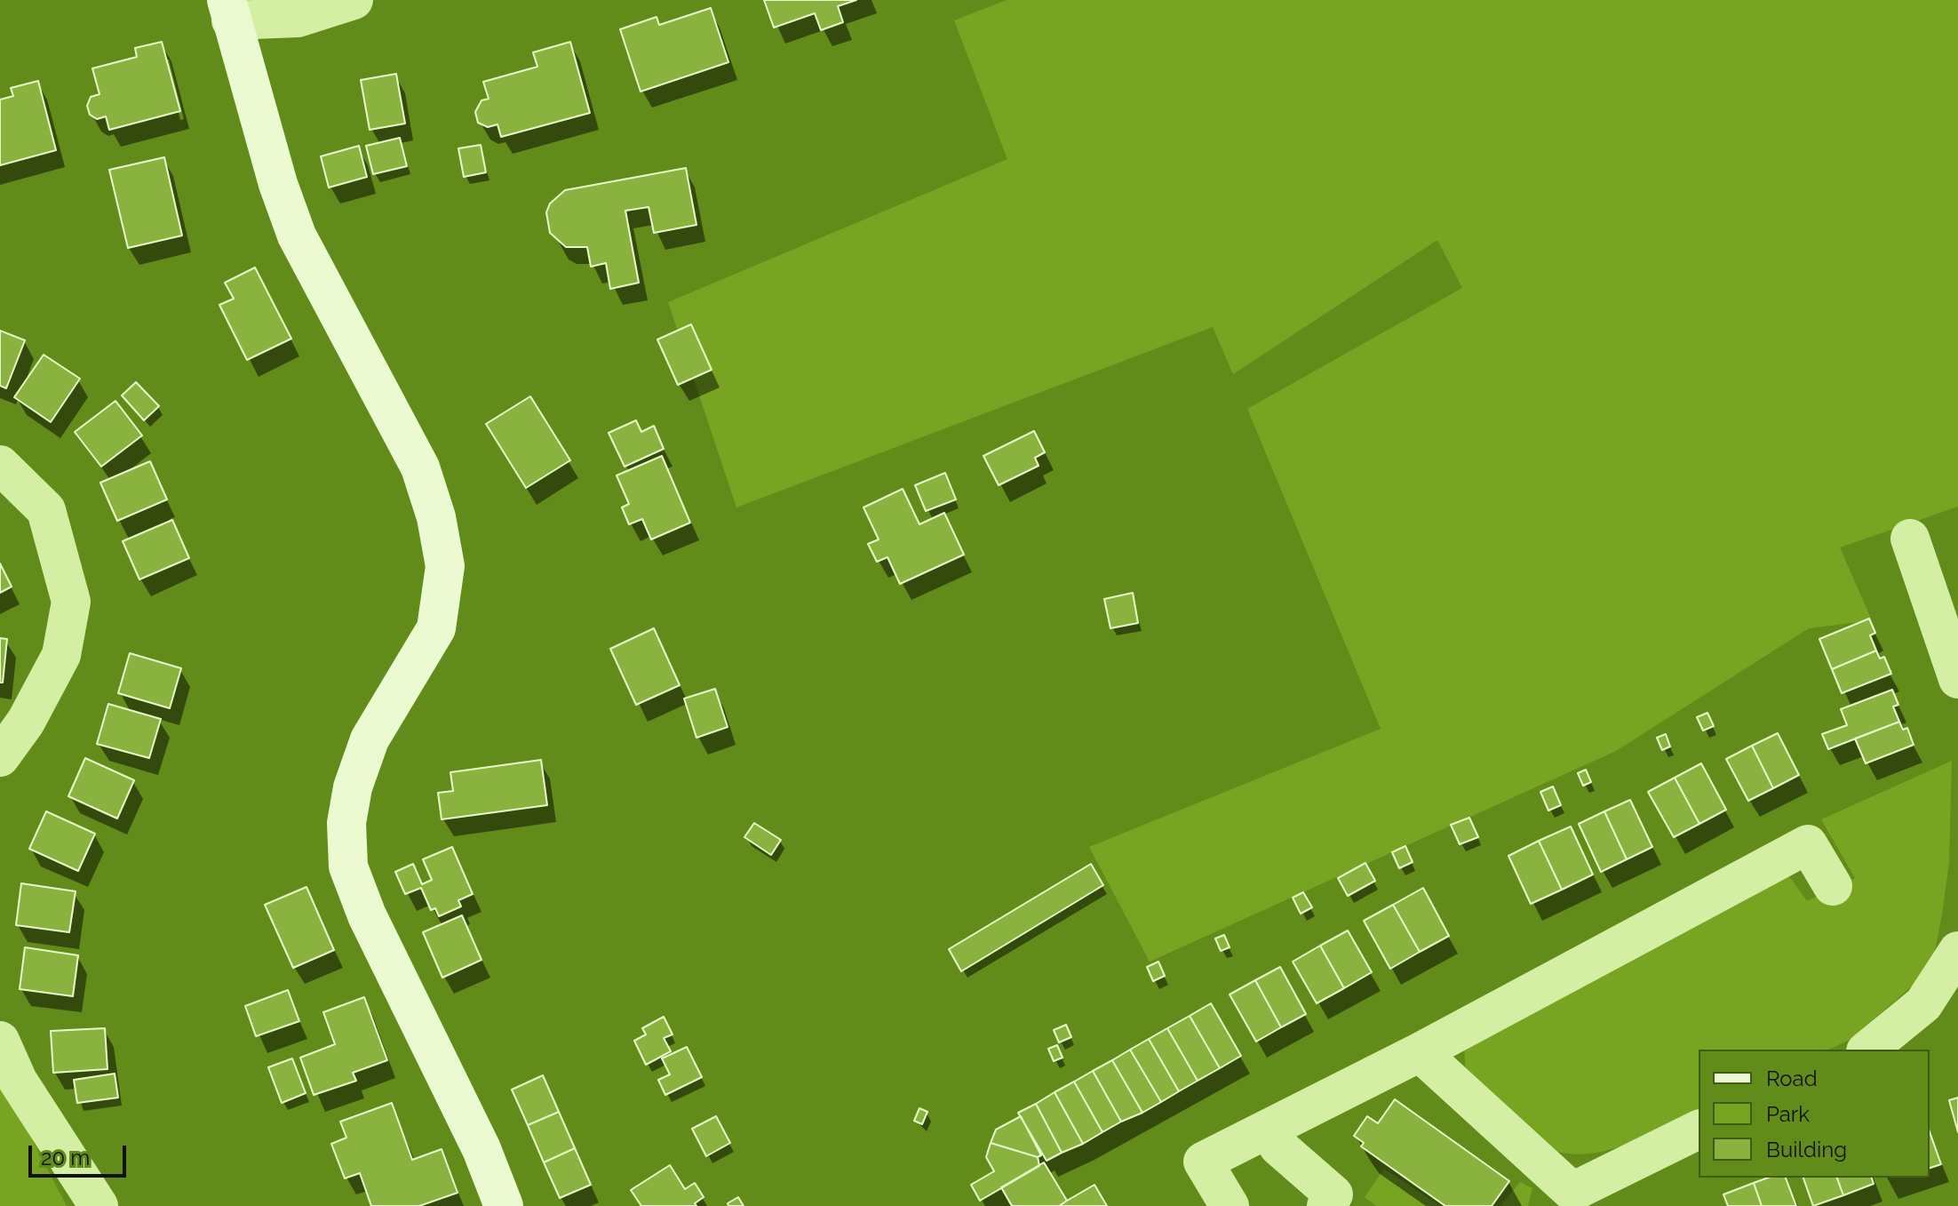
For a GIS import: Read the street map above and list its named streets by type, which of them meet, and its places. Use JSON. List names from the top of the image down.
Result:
{
  "legend": ["Road", "Park", "Building"],
  "scale_bar": "20 m"
}
